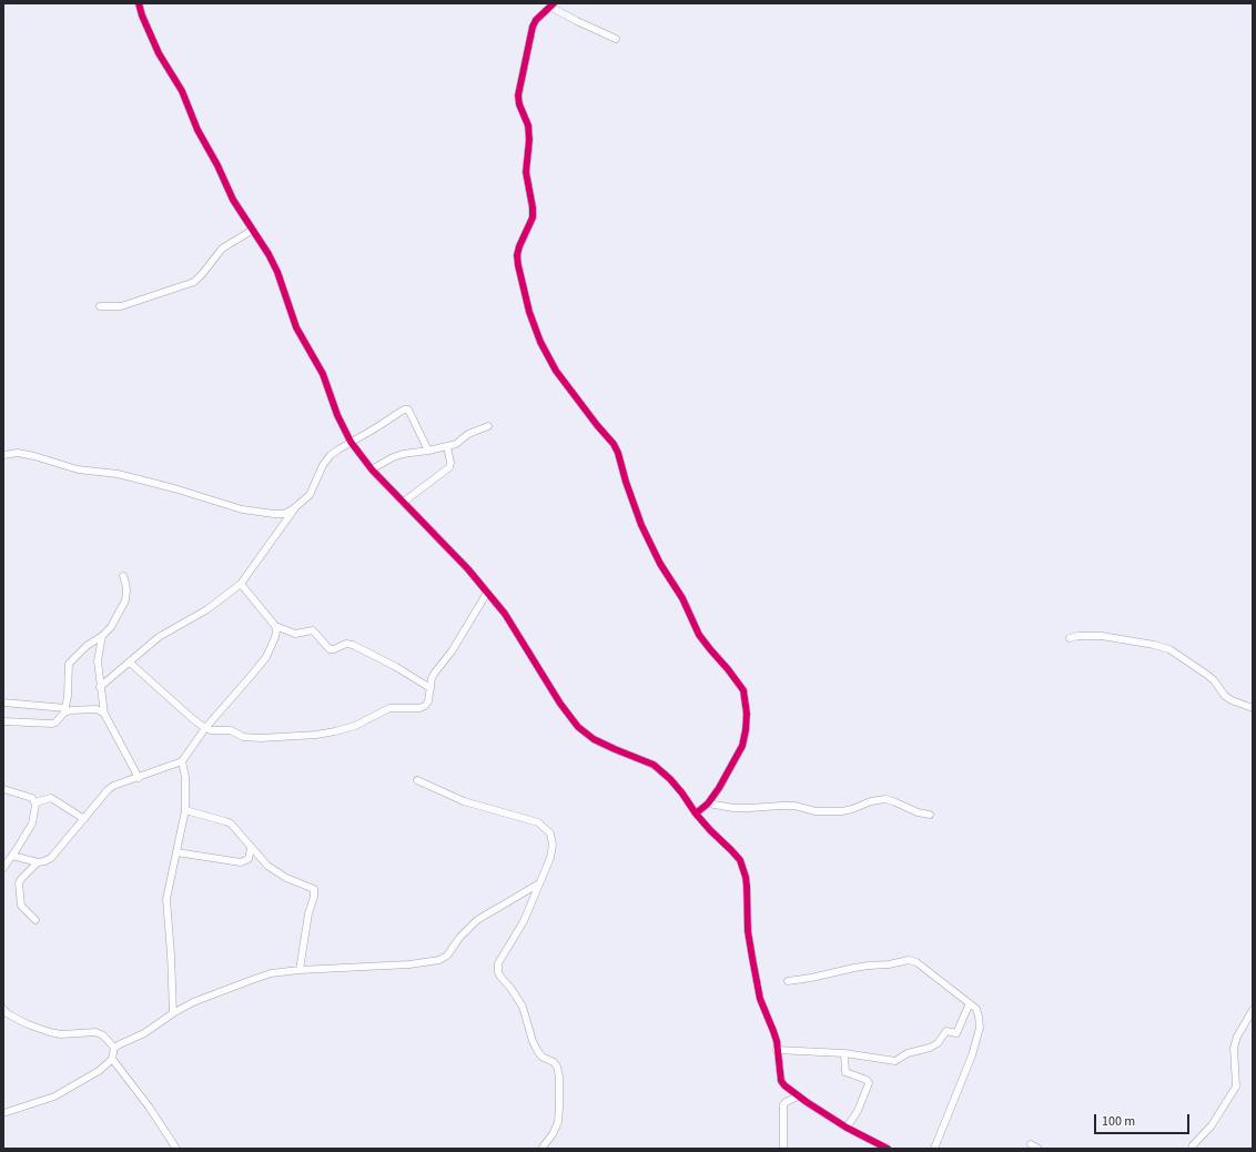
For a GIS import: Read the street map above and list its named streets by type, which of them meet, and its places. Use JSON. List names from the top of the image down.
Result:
{
  "scale_bar": "100 m"
}
